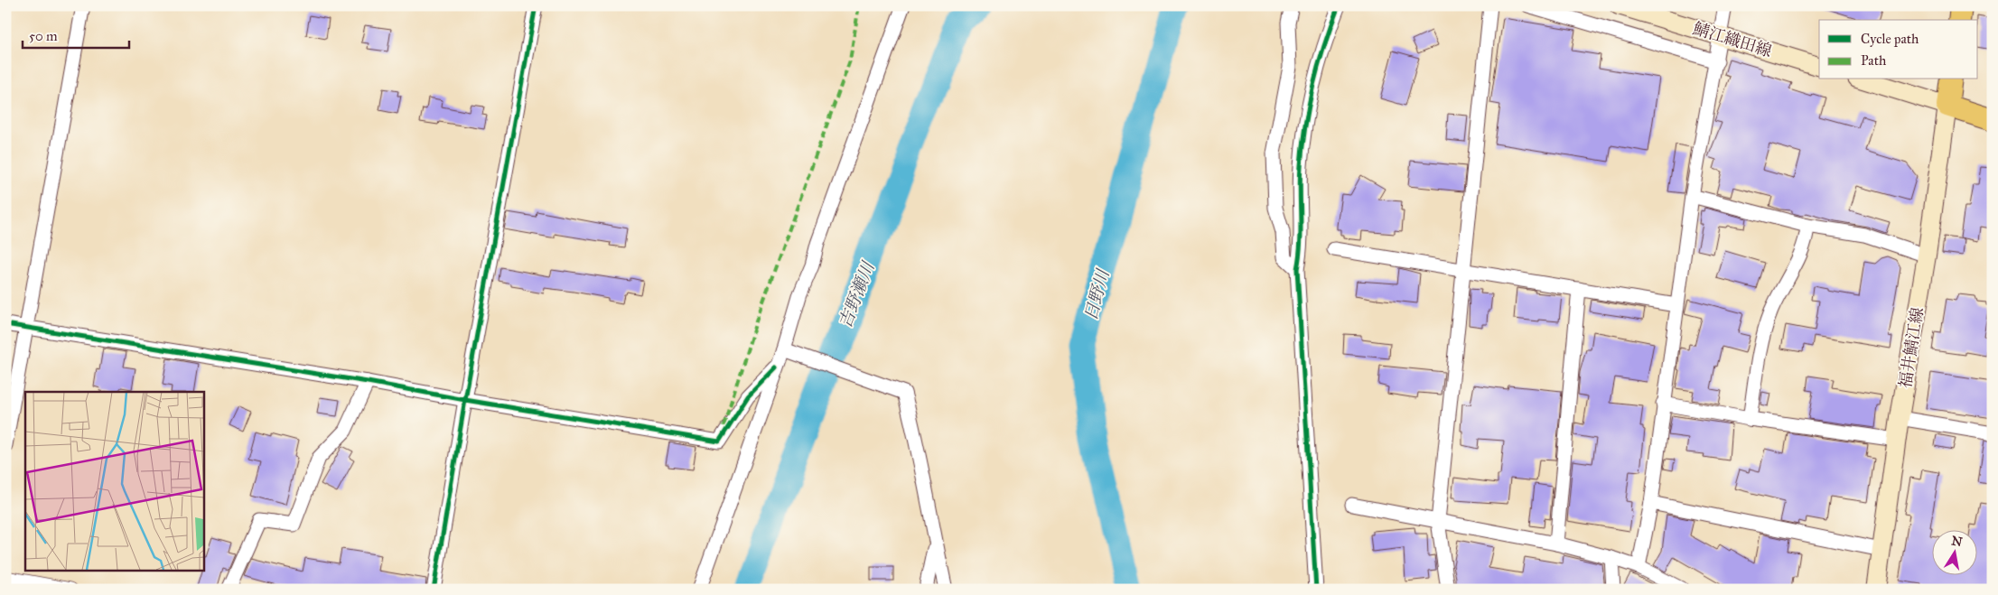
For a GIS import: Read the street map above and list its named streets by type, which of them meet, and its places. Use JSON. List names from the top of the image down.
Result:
{
  "streets": {
    "main road": ["鯖江織田線", "福井鯖江線"]
  },
  "water": ["吉野瀬川", "日野川"],
  "legend": ["Cycle path", "Path"],
  "scale_bar": "50 m",
  "north": "top"
}
